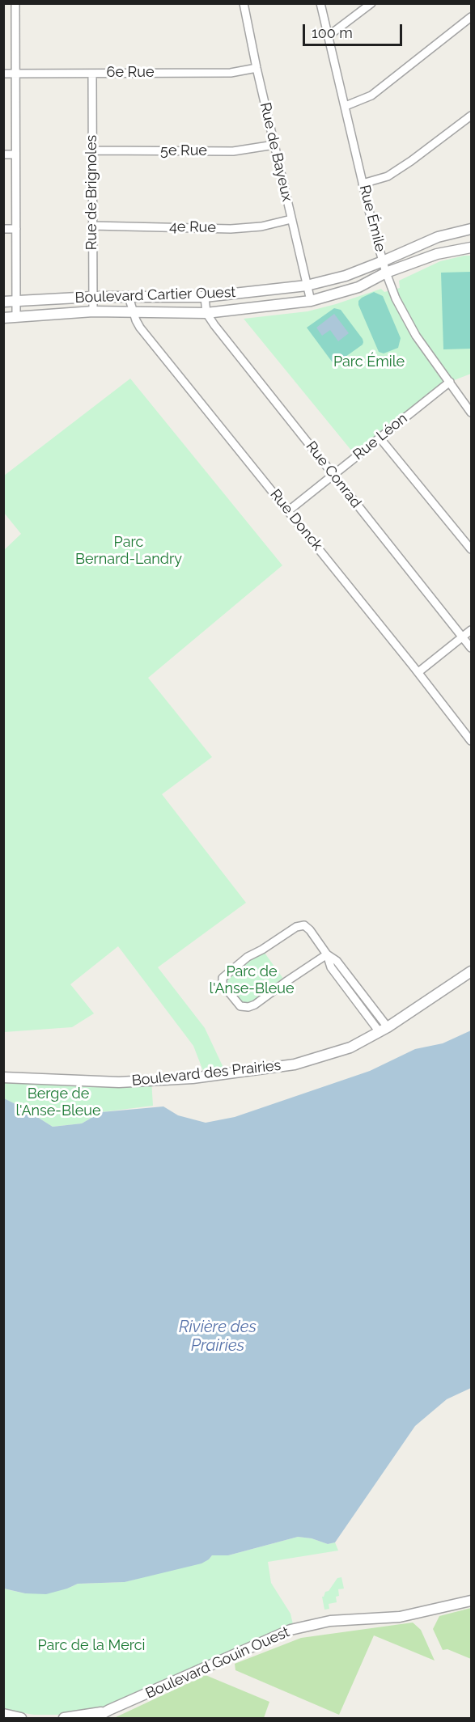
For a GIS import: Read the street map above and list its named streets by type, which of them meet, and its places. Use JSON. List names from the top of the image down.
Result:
{
  "streets": {
    "street": [
      "6e Rue",
      "5e Rue",
      "Rue de Bayeux",
      "Rue de Brignoles",
      "Rue Émile",
      "4e Rue",
      "Boulevard Cartier Ouest",
      "Rue Léon",
      "Rue Conrad",
      "Rue Donck",
      "Boulevard des Prairies",
      "Boulevard Gouin Ouest"
    ]
  },
  "crossings": [
    ["6e Rue", "Rue de Bayeux"],
    ["6e Rue", "Rue de Brignoles"],
    ["5e Rue", "Rue de Bayeux"],
    ["5e Rue", "Rue de Brignoles"],
    ["Rue de Bayeux", "4e Rue"],
    ["Rue de Bayeux", "Boulevard Cartier Ouest"],
    ["Rue de Brignoles", "4e Rue"],
    ["Rue de Brignoles", "Boulevard Cartier Ouest"],
    ["Rue Émile", "Boulevard Cartier Ouest"],
    ["Rue Émile", "Rue Léon"],
    ["Boulevard Cartier Ouest", "Rue Conrad"],
    ["Boulevard Cartier Ouest", "Rue Donck"],
    ["Rue Léon", "Rue Conrad"],
    ["Rue Léon", "Rue Donck"]
  ],
  "water": ["Rivière des Prairies"],
  "parks": [
    "Parc Émile",
    "Parc Bernard-Landry",
    "Parc de l'Anse-Bleue",
    "Berge de l'Anse-Bleue",
    "Parc de la Merci"
  ],
  "scale_bar": "100 m"
}
